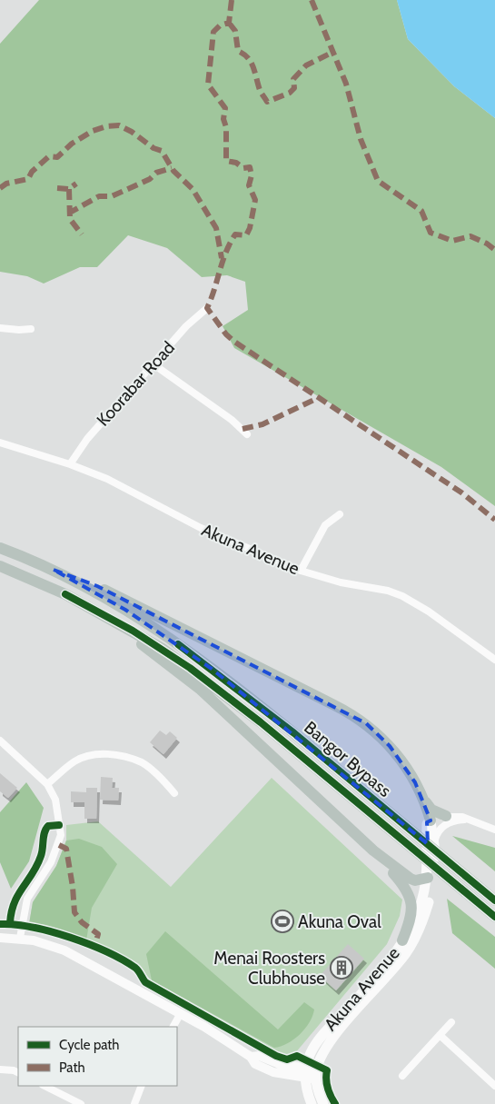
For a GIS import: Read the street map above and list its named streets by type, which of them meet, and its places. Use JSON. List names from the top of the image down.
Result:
{
  "streets": {
    "main road": ["Akuna Avenue", "Bangor Bypass"],
    "street": ["Koorabar Road"]
  },
  "crossings": [
    ["Koorabar Road", "Akuna Avenue"]
  ],
  "places": {
    "sports": ["Akuna Oval"],
    "building": ["Menai Roosters Clubhouse"]
  },
  "legend": ["Cycle path", "Path"]
}
